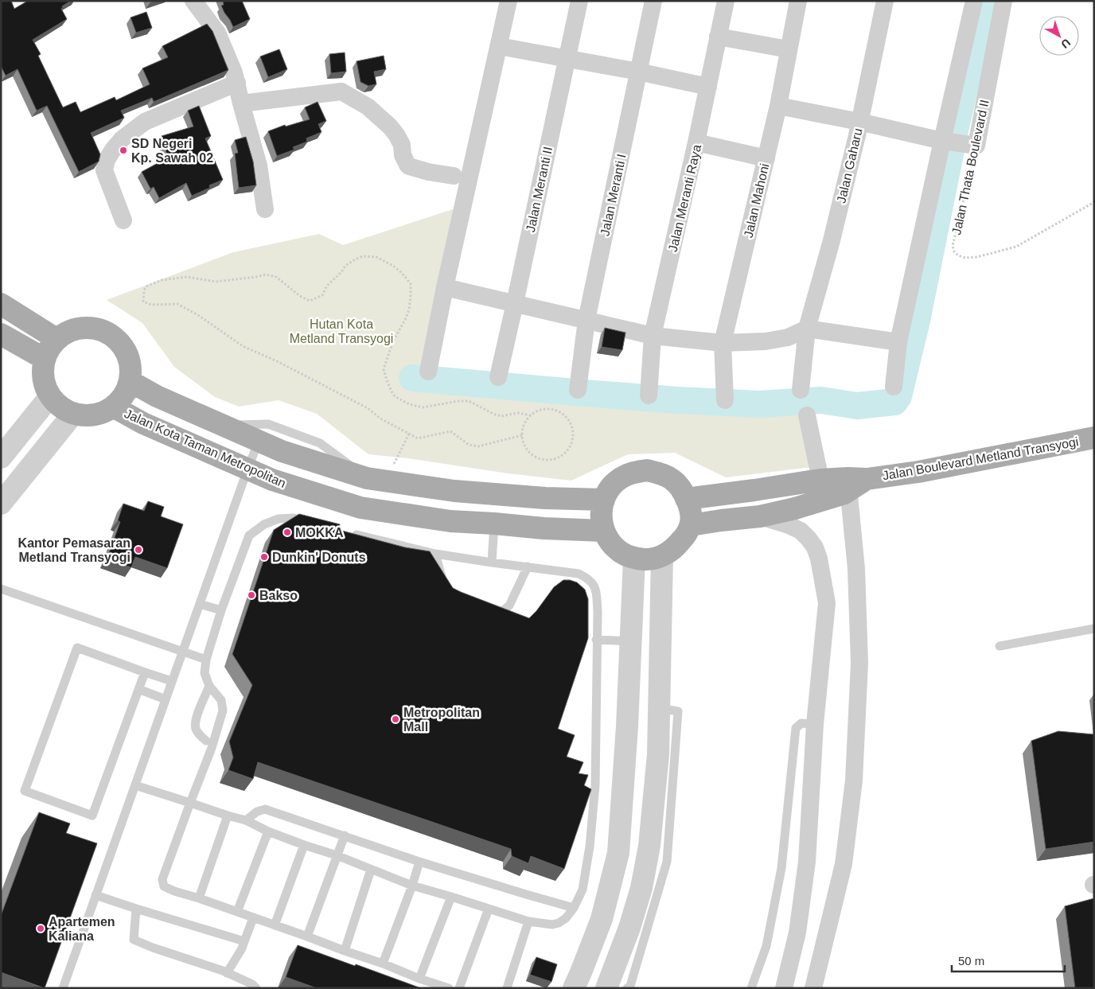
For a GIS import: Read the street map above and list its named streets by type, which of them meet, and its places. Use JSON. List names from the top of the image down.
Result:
{
  "streets": {
    "main road": ["Jalan Kota Taman Metropolitan", "Jalan Boulevard Metland Transyogi"],
    "street": [
      "Jalan Gaharu",
      "Jalan Thata Boulevard II",
      "Jalan Meranti II",
      "Jalan Meranti I",
      "Jalan Meranti Raya",
      "Jalan Mahoni"
    ]
  },
  "parks": ["Hutan Kota Metland Transyogi"],
  "places": [
    "SD Negeri Kp. Sawah 02",
    "MOKKA",
    "Kantor Pemasaran Metland Transyogi",
    "Dunkin' Donuts",
    "Bakso",
    "Metropolitan Mall",
    "Apartemen Kaliana"
  ],
  "scale_bar": "50 m",
  "north": "bottom right"
}
